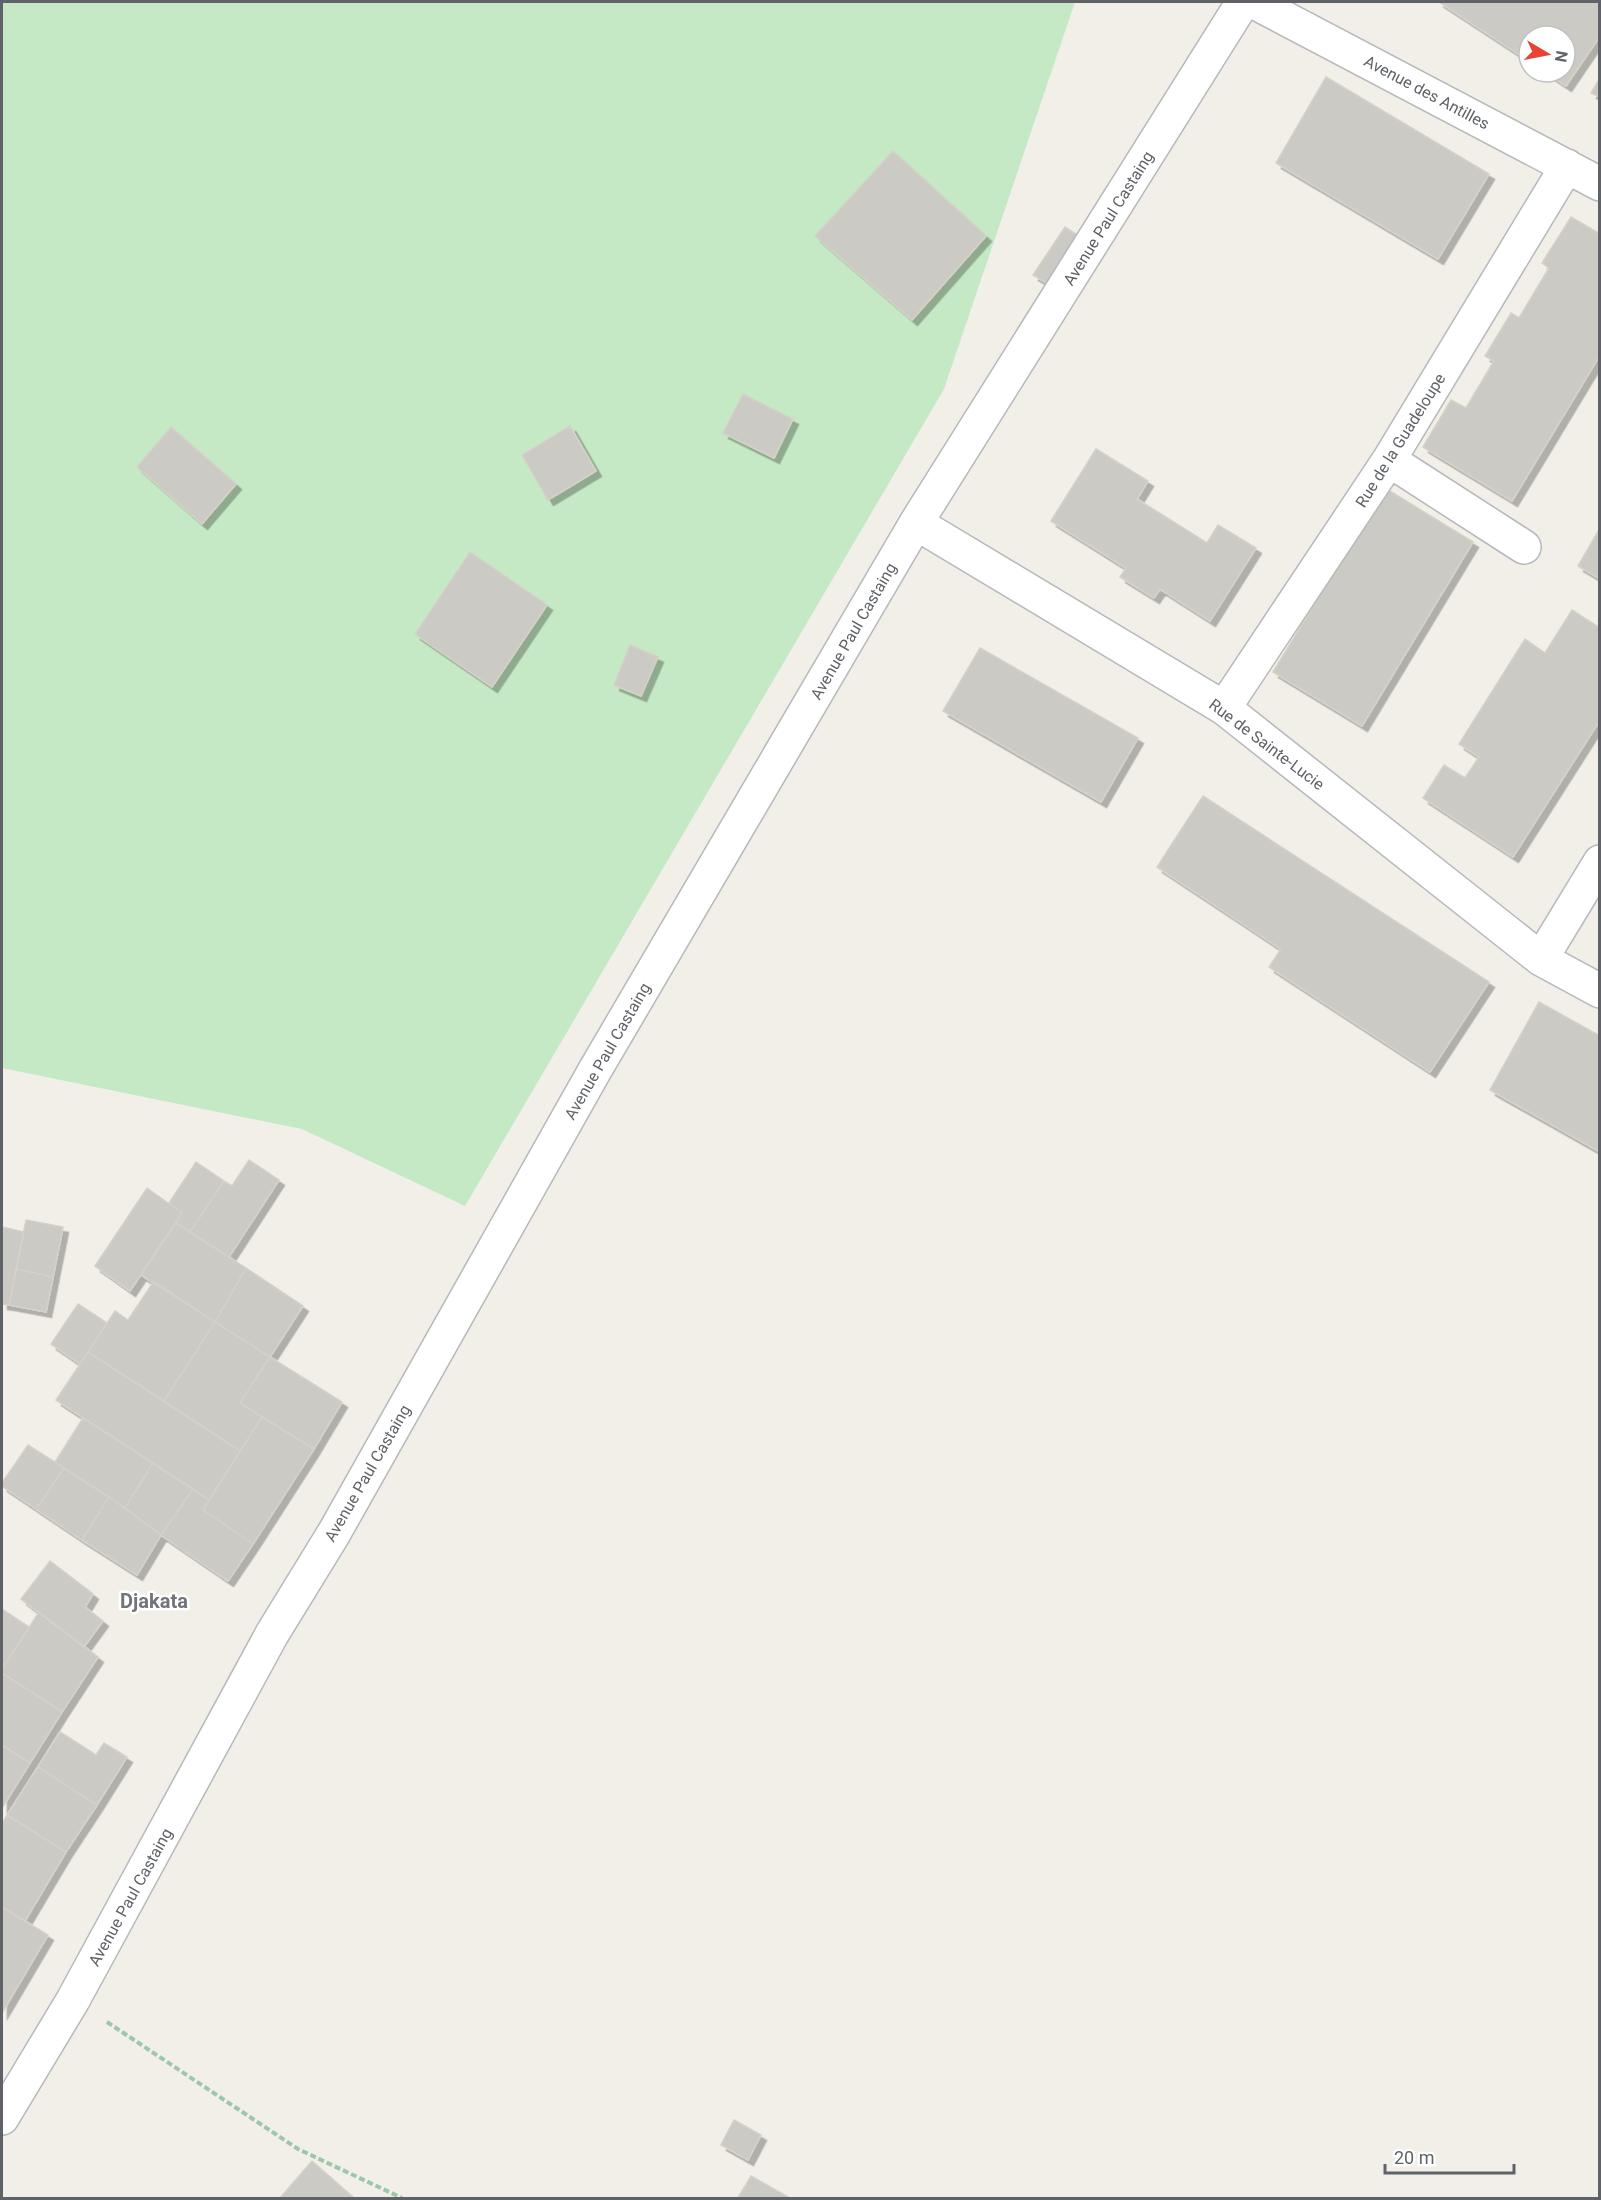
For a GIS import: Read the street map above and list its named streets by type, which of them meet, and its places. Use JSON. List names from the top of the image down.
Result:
{
  "streets": {
    "street": [
      "Avenue des Antilles",
      "Avenue Paul Castaing",
      "Rue de la Guadeloupe",
      "Rue de Sainte-Lucie"
    ]
  },
  "crossings": [
    ["Avenue des Antilles", "Rue de la Guadeloupe"],
    ["Avenue Paul Castaing", "Rue de Sainte-Lucie"],
    ["Rue de la Guadeloupe", "Rue de Sainte-Lucie"]
  ],
  "districts": ["Djakata"],
  "scale_bar": "20 m",
  "north": "right"
}
